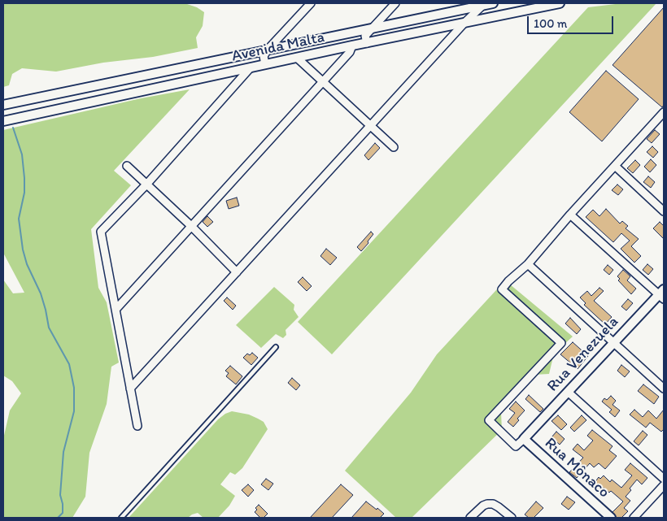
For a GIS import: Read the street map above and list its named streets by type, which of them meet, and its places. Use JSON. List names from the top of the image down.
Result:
{
  "streets": {
    "street": ["Avenida Malta", "Rua Venezuela", "Rua Mônaco"]
  },
  "crossings": [
    ["Rua Venezuela", "Rua Mônaco"]
  ],
  "scale_bar": "100 m"
}
